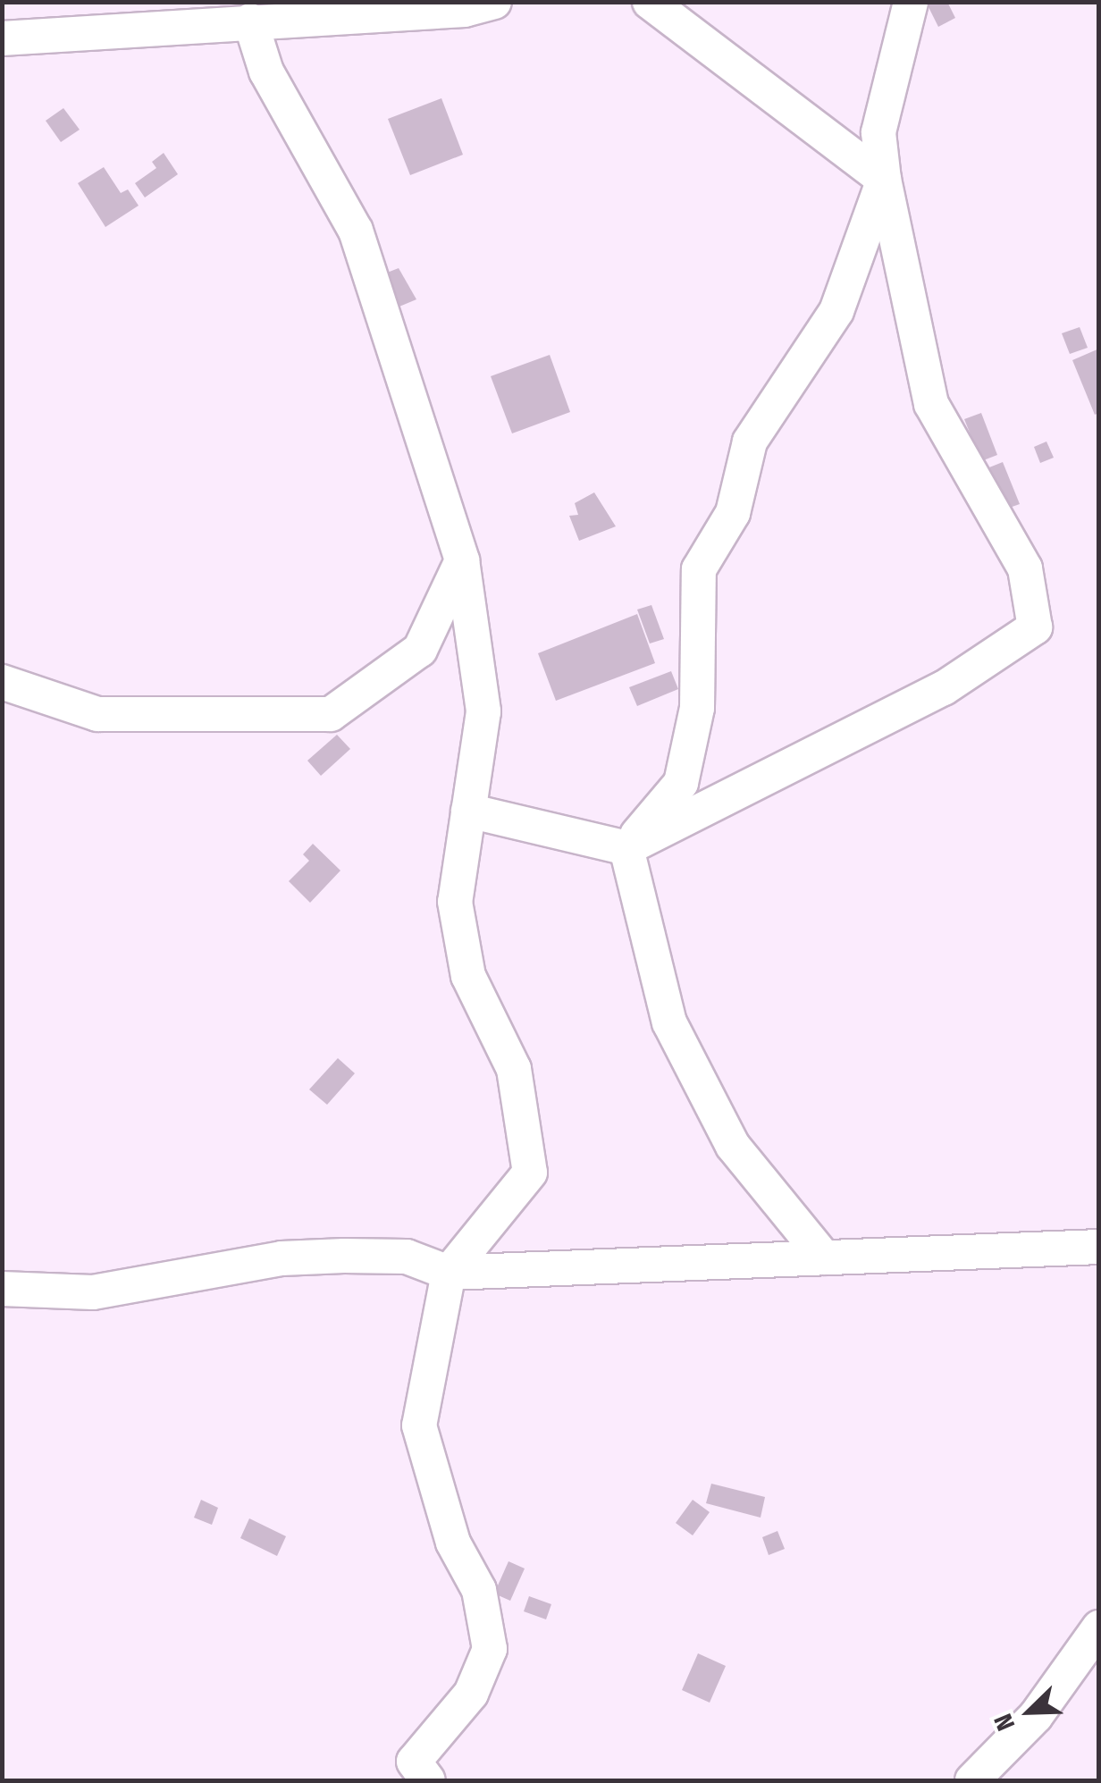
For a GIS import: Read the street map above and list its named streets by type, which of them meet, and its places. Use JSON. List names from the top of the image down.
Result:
{
  "north": "bottom left"
}
